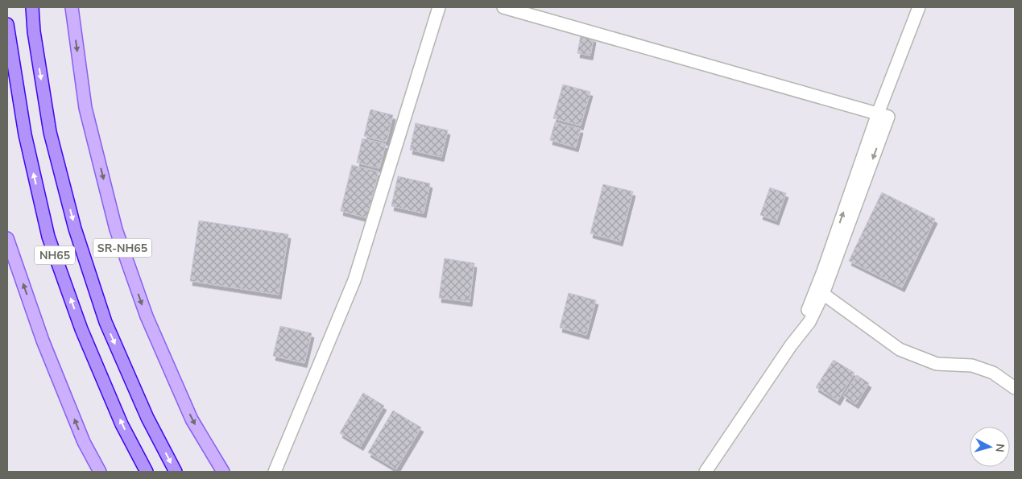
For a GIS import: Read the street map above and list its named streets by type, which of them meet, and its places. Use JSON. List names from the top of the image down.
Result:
{
  "streets": {
    "highway": ["NH65"],
    "main road": ["SR-NH65"]
  },
  "north": "right"
}
